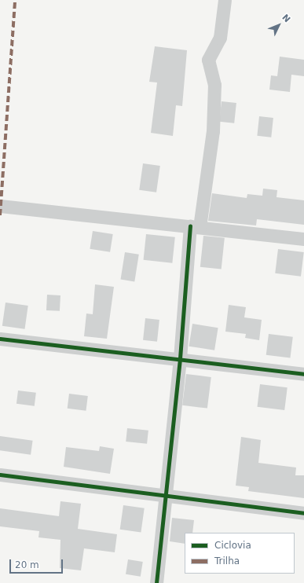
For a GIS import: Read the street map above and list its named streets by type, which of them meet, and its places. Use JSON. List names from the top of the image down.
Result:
{
  "legend": ["Ciclovia", "Trilha"],
  "scale_bar": "20 m",
  "north": "top right"
}
